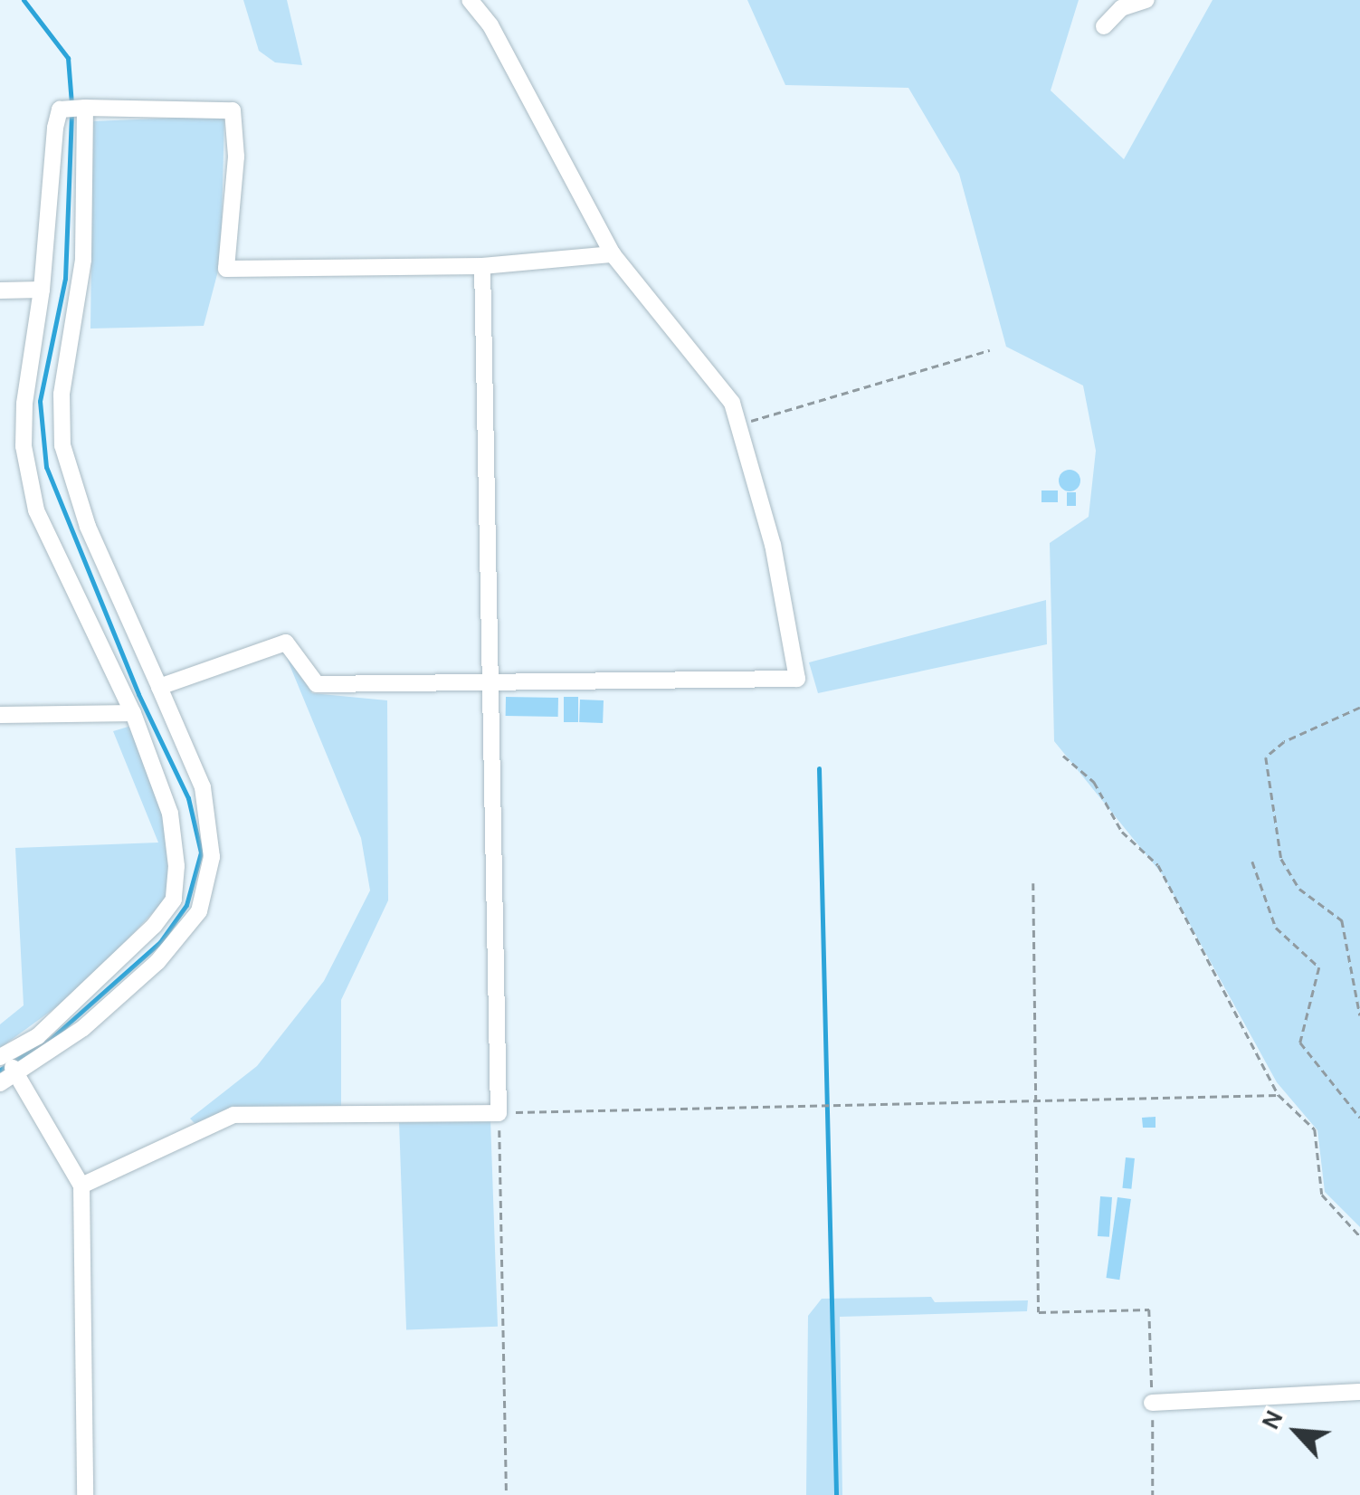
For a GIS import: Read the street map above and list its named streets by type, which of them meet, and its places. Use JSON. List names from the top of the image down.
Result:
{
  "north": "top left"
}
